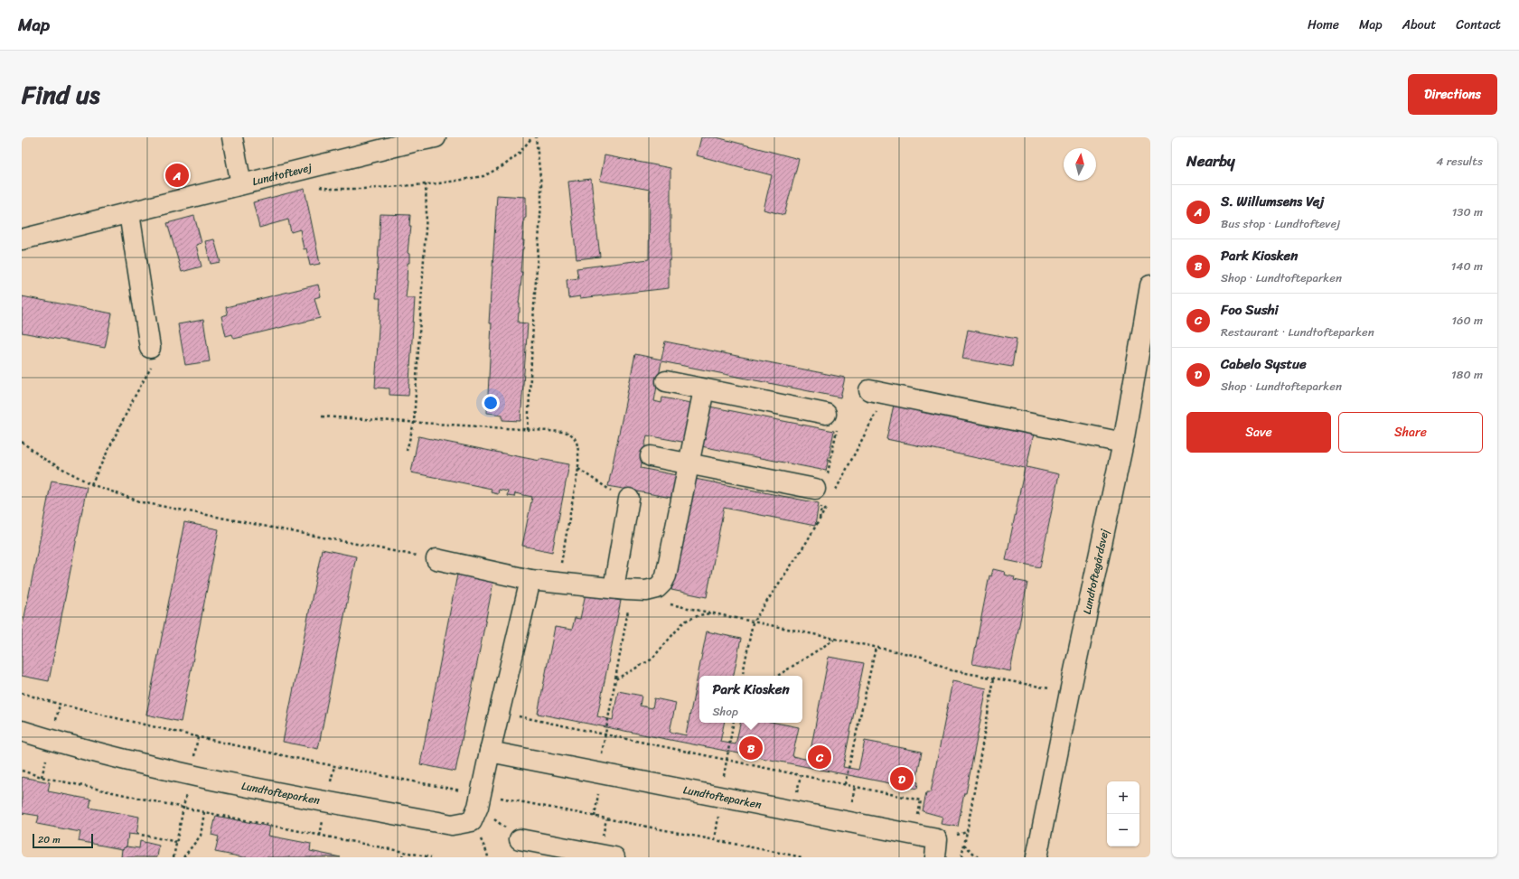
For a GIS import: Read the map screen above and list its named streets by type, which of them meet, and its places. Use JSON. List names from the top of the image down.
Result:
{
  "streets": {
    "street": ["Lundtoftevej", "Lundtoftegårdsvej", "Lundtofteparken"]
  },
  "scale_bar": "20 m",
  "north": "top",
  "page": {
    "header": "Map",
    "nav": [
      "Home",
      "Map",
      "About",
      "Contact"
    ],
    "title": "Find us",
    "buttons": [
      "Directions",
      ["Save", "Share"]
    ],
    "heading": ["Nearby", "4 results"],
    "pins": [
      "A",
      "B",
      "C",
      "D"
    ],
    "list": [
      {
        "mark": "A",
        "name": "S. Willumsens Vej",
        "note": "Bus stop · Lundtoftevej",
        "value": "130 m"
      },
      {
        "mark": "B",
        "name": "Park Kiosken",
        "note": "Shop · Lundtofteparken",
        "value": "140 m"
      },
      {
        "mark": "C",
        "name": "Foo Sushi",
        "note": "Restaurant · Lundtofteparken",
        "value": "160 m"
      },
      {
        "mark": "D",
        "name": "Cabelo Systue",
        "note": "Shop · Lundtofteparken",
        "value": "180 m"
      }
    ],
    "popup": ["Park Kiosken", "Shop"],
    "map_buttons": ["+", "−"],
    "scale": "20 m"
  }
}
